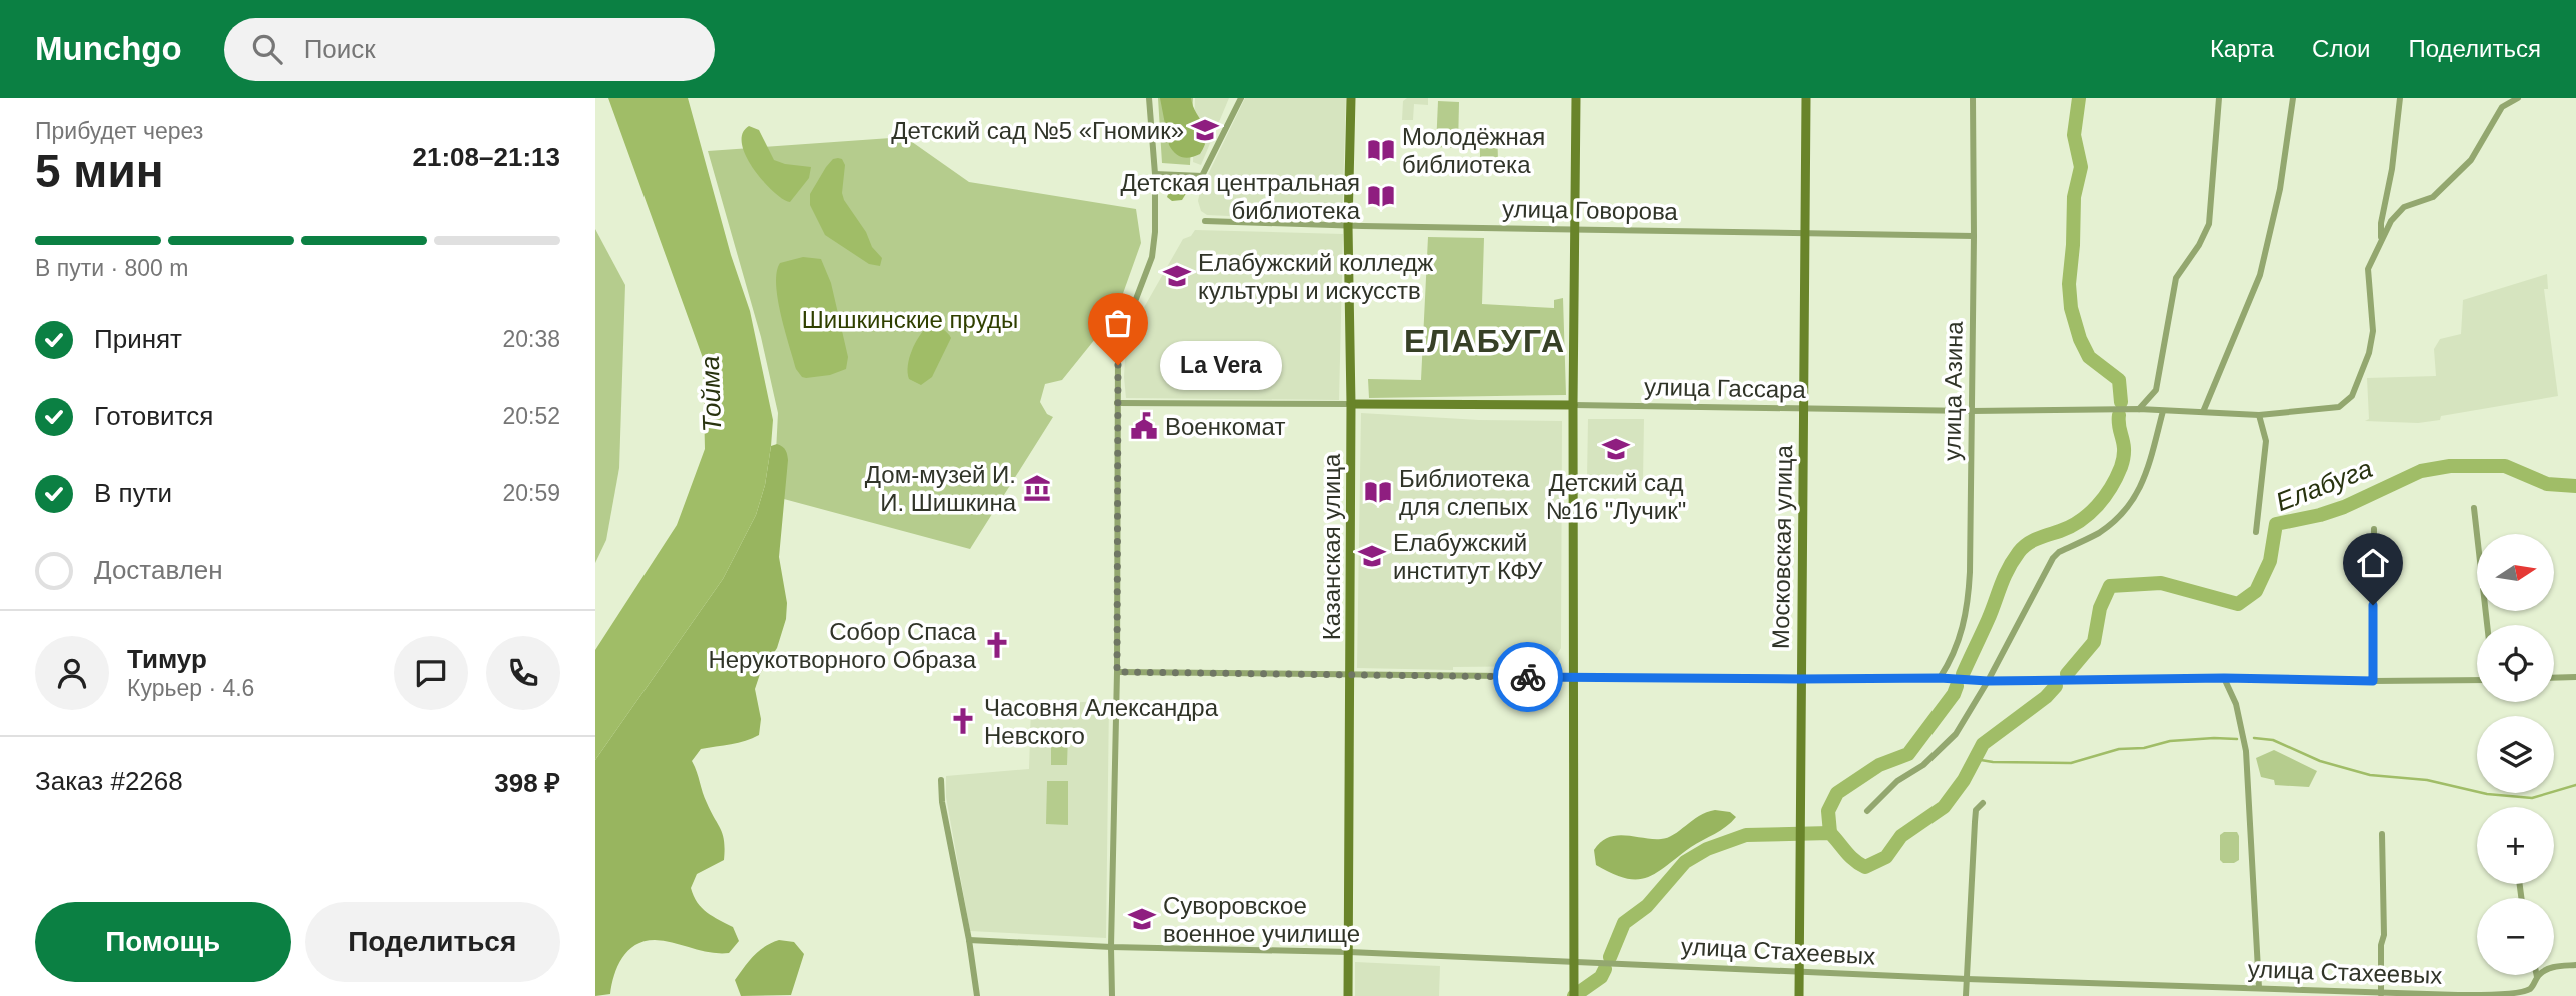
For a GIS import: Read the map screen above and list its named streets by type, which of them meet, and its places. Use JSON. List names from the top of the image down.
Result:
{
  "streets": {
    "main road": ["улица Гассара", "Казанская улица", "Московская улица"],
    "street": ["улица Говорова", "улица Азина", "улица Стахеевых"]
  },
  "crossings": [
    ["улица Говорова", "улица Азина"],
    ["улица Говорова", "Казанская улица"],
    ["улица Говорова", "Московская улица"],
    ["улица Гассара", "улица Азина"],
    ["улица Гассара", "Казанская улица"],
    ["улица Гассара", "Московская улица"],
    ["Казанская улица", "улица Стахеевых"],
    ["Московская улица", "улица Стахеевых"]
  ],
  "districts": ["ЕЛАБУГА"],
  "water": ["Тойма", "Елабуга"],
  "parks": ["Шишкинские пруды"],
  "places": {
    "school or university": [
      "Детский сад №5 «Гномик»",
      "Елабужский колледж культуры и искусств",
      "Детский сад №16 \"Лучик\"",
      "Елабужский институт КФУ",
      "Суворовское военное училище"
    ],
    "library": ["Молодёжная библиотека", "Детская центральная библиотека", "Библиотека для слепых"],
    "other": ["La Vera"],
    "public building": ["Военкомат"],
    "museum": ["Дом-музей И. И. Шишкина"],
    "church": ["Собор Спаса Нерукотворного Образа", "Часовня Александра Невского"]
  },
  "north": "right",
  "page": {
    "header": "Munchgo",
    "search": "Поиск",
    "nav": ["Карта", "Слои", "Поделиться"],
    "heading": ["5 мин", "Прибудет через", "21:08–21:13"],
    "panel": [
      "Тимур",
      "Курьер · 4.6",
      "Заказ #2268",
      "398 ₽"
    ],
    "bar": "В пути · 800 m",
    "list": [
      ["Принят", "20:38"],
      ["Готовится", "20:52"],
      ["В пути", "20:59"],
      "Доставлен"
    ],
    "bubble": "La Vera",
    "map_buttons": ["+", "−"],
    "buttons": ["Помощь", "Поделиться"]
  }
}
